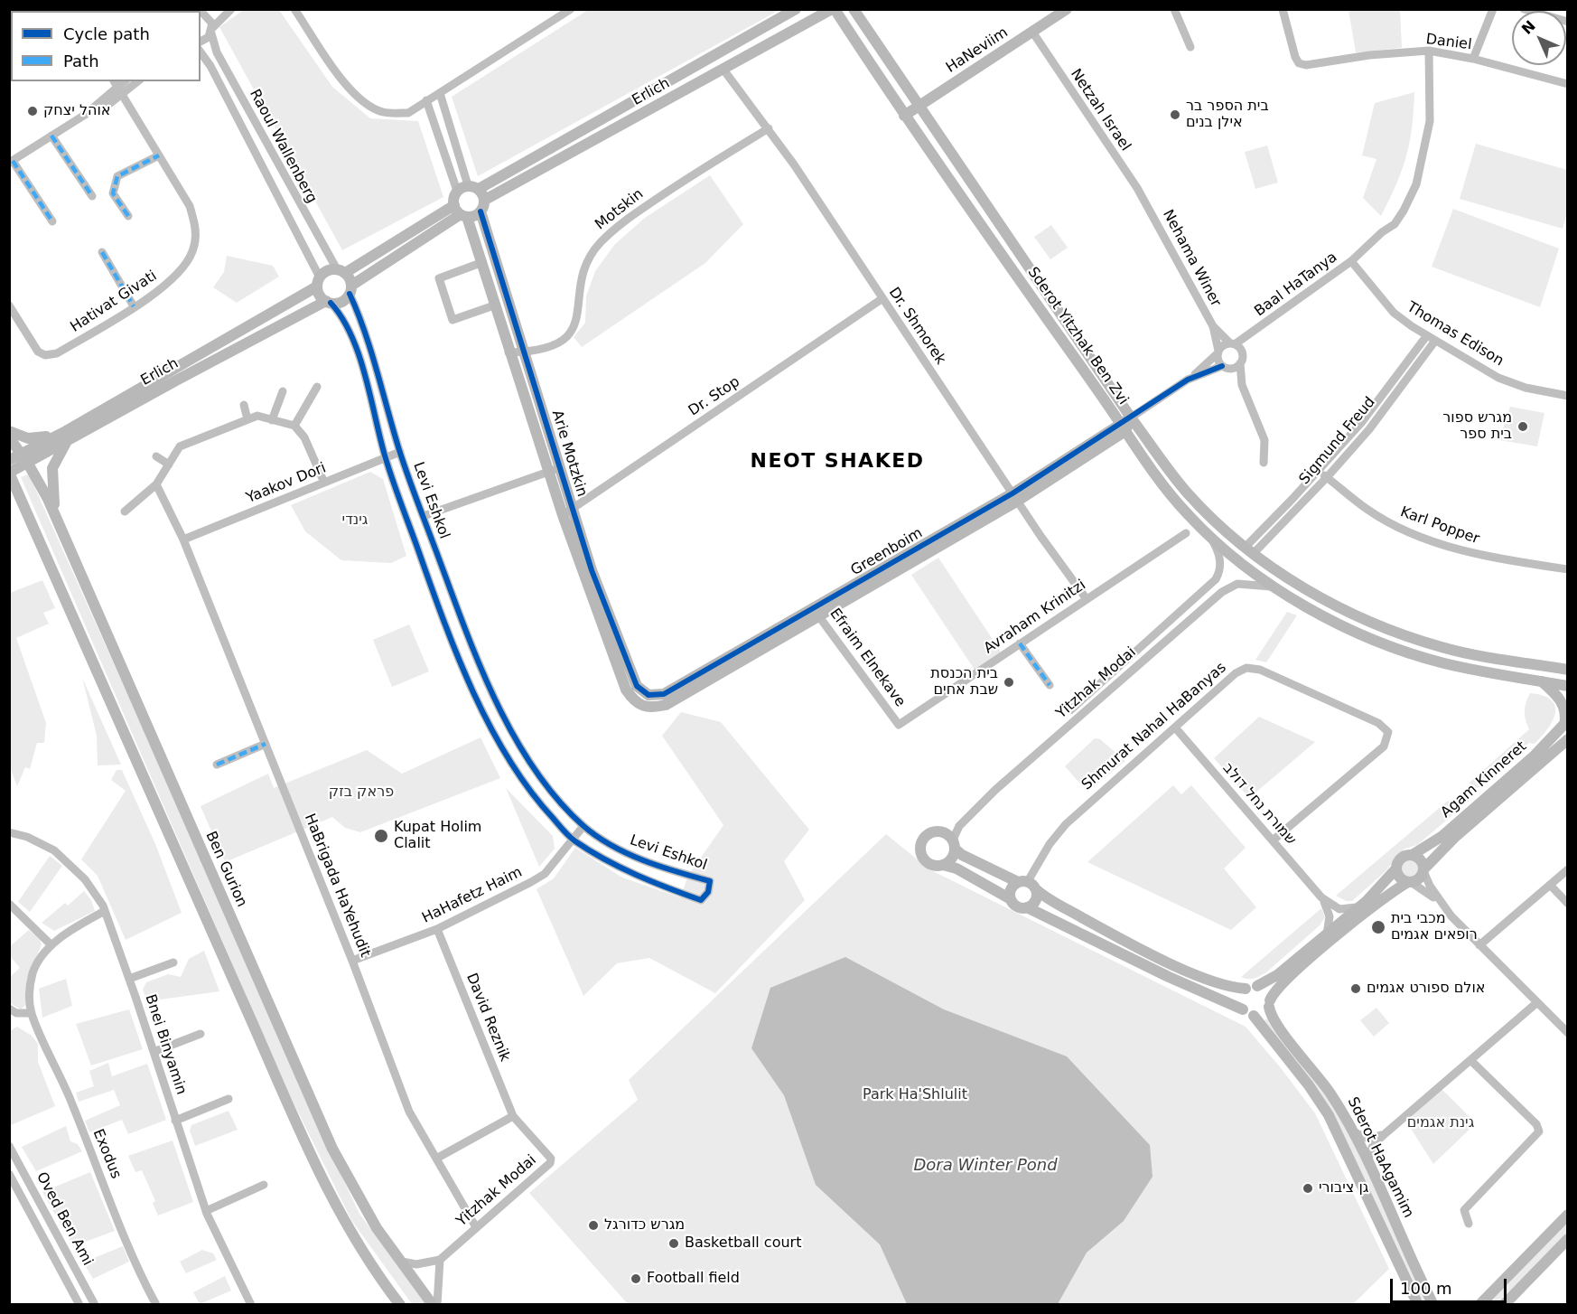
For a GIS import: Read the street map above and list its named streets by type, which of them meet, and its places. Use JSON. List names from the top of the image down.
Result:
{
  "streets": {
    "street": [
      "Daniel",
      "HaNeviim",
      "Erlich",
      "Netzah Israel",
      "Raoul Wallenberg",
      "Motskin",
      "Nehama Winer",
      "Baal HaTanya",
      "Hativat Givati",
      "Dr. Shmorek",
      "Thomas Edison",
      "Sderot Yitzhak Ben Zvi",
      "Dr. Stop",
      "Sigmund Freud",
      "Arie Motzkin",
      "Yaakov Dori",
      "Levi Eshkol",
      "Karl Popper",
      "Greenboim",
      "Avraham Krinitzi",
      "Efraim Elnekave",
      "Yitzhak Modai",
      "Shmurat Nahal HaBanyas",
      "Agam Kinneret",
      "שמורת נחל דולב",
      "Ben Gurion",
      "HaBrigada HaYehudit",
      "HaHafetz Haim",
      "David Reznik",
      "Bnei Binyamin",
      "Exodus",
      "Sderot HaAgamim",
      "Oved Ben Ami"
    ]
  },
  "crossings": [
    ["Daniel", "Baal HaTanya"],
    ["HaNeviim", "Netzah Israel"],
    ["HaNeviim", "Sderot Yitzhak Ben Zvi"],
    ["Erlich", "Raoul Wallenberg"],
    ["Erlich", "Dr. Shmorek"],
    ["Erlich", "Sderot Yitzhak Ben Zvi"],
    ["Erlich", "Levi Eshkol"],
    ["Erlich", "Ben Gurion"],
    ["Netzah Israel", "Nehama Winer"],
    ["Raoul Wallenberg", "Levi Eshkol"],
    ["Motskin", "Dr. Shmorek"],
    ["Motskin", "Arie Motzkin"],
    ["Nehama Winer", "Baal HaTanya"],
    ["Baal HaTanya", "Thomas Edison"],
    ["Dr. Shmorek", "Dr. Stop"],
    ["Dr. Shmorek", "Greenboim"],
    ["Dr. Shmorek", "Avraham Krinitzi"],
    ["Thomas Edison", "Sigmund Freud"],
    ["Sderot Yitzhak Ben Zvi", "Sigmund Freud"],
    ["Sderot Yitzhak Ben Zvi", "Greenboim"],
    ["Sderot Yitzhak Ben Zvi", "Yitzhak Modai"],
    ["Dr. Stop", "Arie Motzkin"],
    ["Sigmund Freud", "Karl Popper"],
    ["Arie Motzkin", "Greenboim"],
    ["Yaakov Dori", "Levi Eshkol"],
    ["Yaakov Dori", "HaBrigada HaYehudit"],
    ["Levi Eshkol", "HaHafetz Haim"],
    ["Greenboim", "Efraim Elnekave"],
    ["Avraham Krinitzi", "Efraim Elnekave"],
    ["Yitzhak Modai", "HaBrigada HaYehudit"],
    ["Yitzhak Modai", "David Reznik"],
    ["Shmurat Nahal HaBanyas", "שמורת נחל דולב"],
    ["HaBrigada HaYehudit", "HaHafetz Haim"],
    ["HaHafetz Haim", "David Reznik"],
    ["Bnei Binyamin", "Exodus"]
  ],
  "districts": ["NEOT SHAKED"],
  "water": ["Dora Winter Pond"],
  "parks": [
    "גינדי",
    "פראק בזק",
    "Park Ha'Shlulit",
    "גינת אגמים"
  ],
  "places": [
    "אוהל יצחק",
    "בית הספר בר אילן בנים",
    "מגרש ספור בית ספר",
    "בית הכנסת שבת אחים",
    "Kupat Holim Clalit",
    "מכבי בית רופאים אגמים",
    "אולם ספורט אגמים",
    "גן ציבורי",
    "מגרש כדורגל",
    "Basketball court",
    "Football field"
  ],
  "legend": ["Cycle path", "Path"],
  "scale_bar": "100 m",
  "north": "top left"
}
